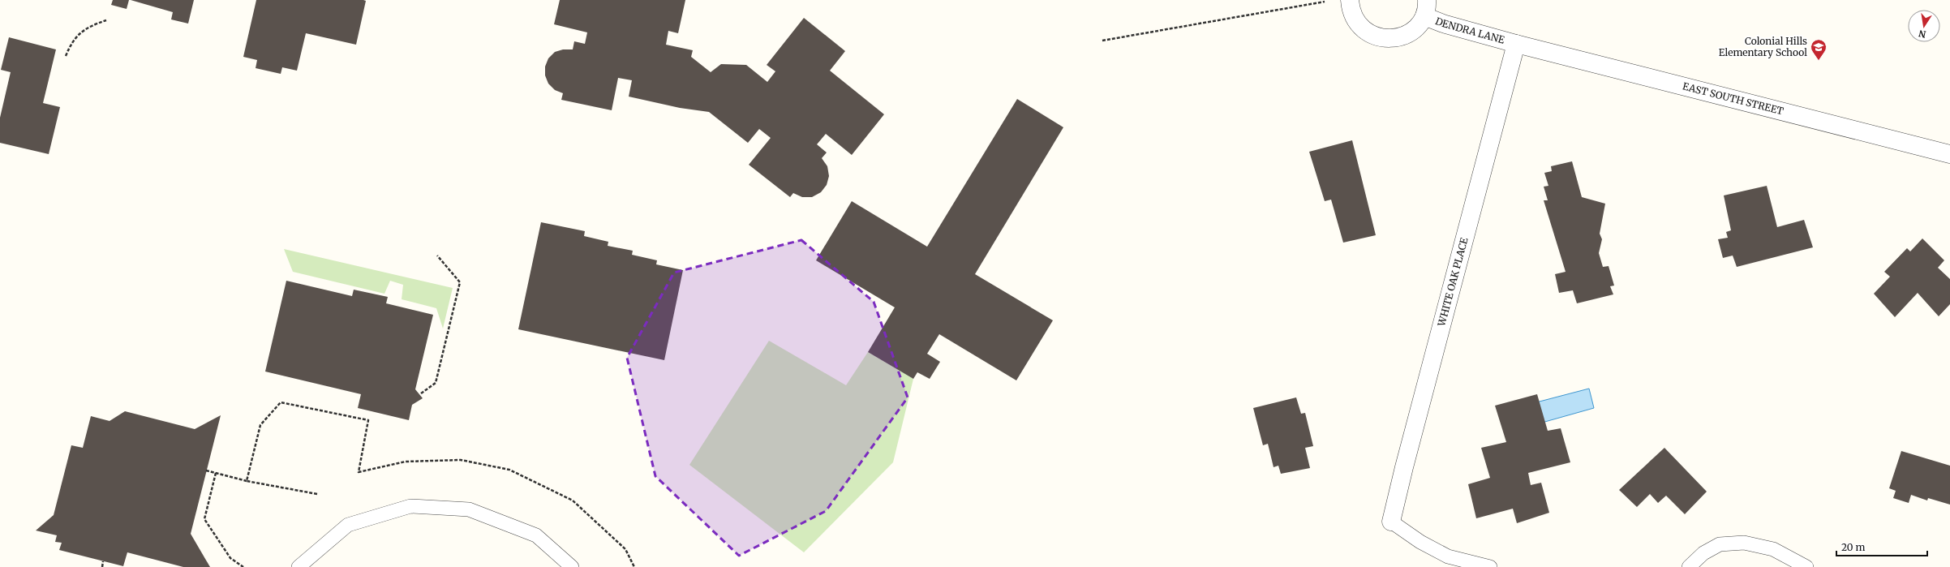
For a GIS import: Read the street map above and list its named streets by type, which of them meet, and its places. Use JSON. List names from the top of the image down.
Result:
{
  "streets": {
    "street": ["DENDRA LANE", "EAST SOUTH STREET", "WHITE OAK PLACE"]
  },
  "crossings": [
    ["DENDRA LANE", "EAST SOUTH STREET"],
    ["DENDRA LANE", "WHITE OAK PLACE"],
    ["EAST SOUTH STREET", "WHITE OAK PLACE"]
  ],
  "places": {
    "school or university": ["Colonial Hills Elementary School"]
  },
  "scale_bar": "20 m",
  "north": "bottom"
}
